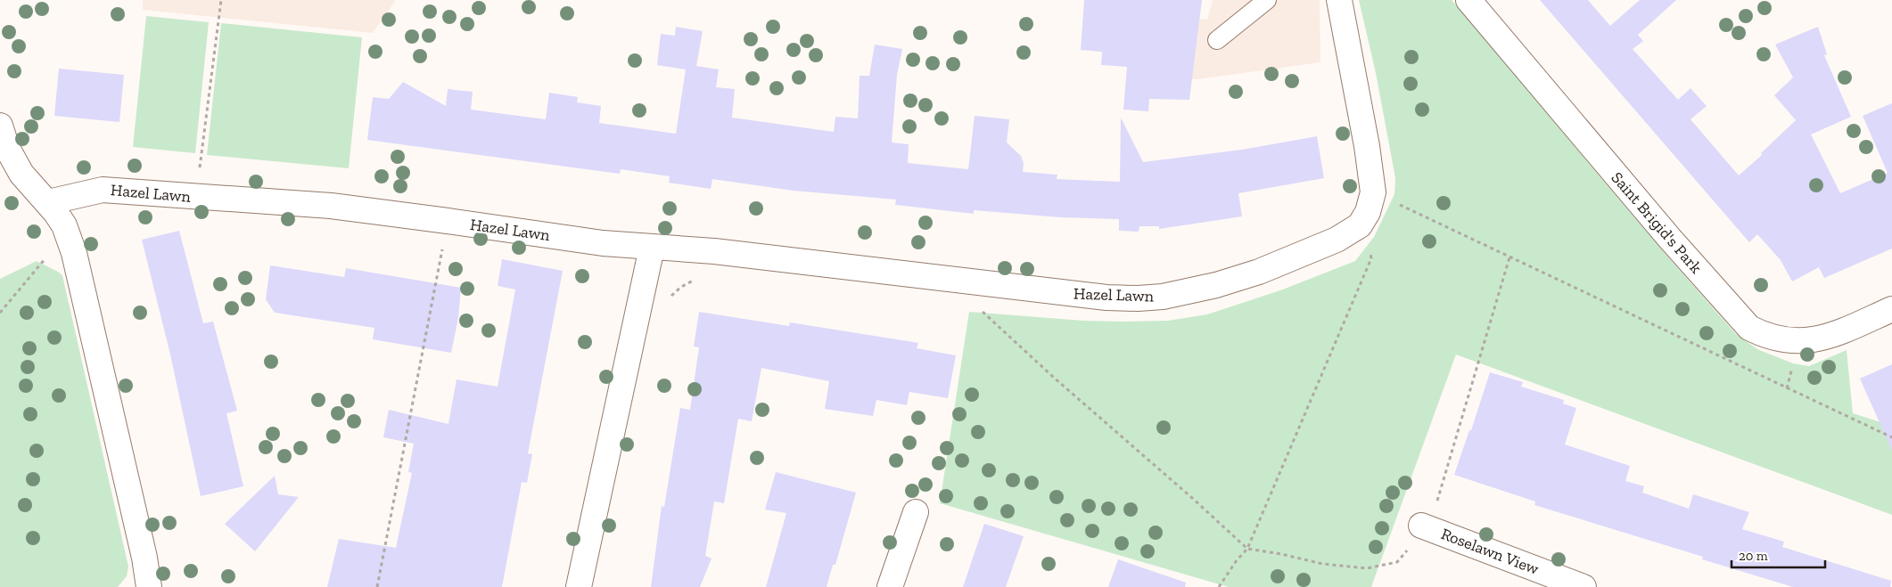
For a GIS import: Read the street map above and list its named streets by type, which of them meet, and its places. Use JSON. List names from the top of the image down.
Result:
{
  "streets": {
    "street": ["Hazel Lawn", "Saint Brigid's Park", "Roselawn View"]
  },
  "scale_bar": "20 m"
}
